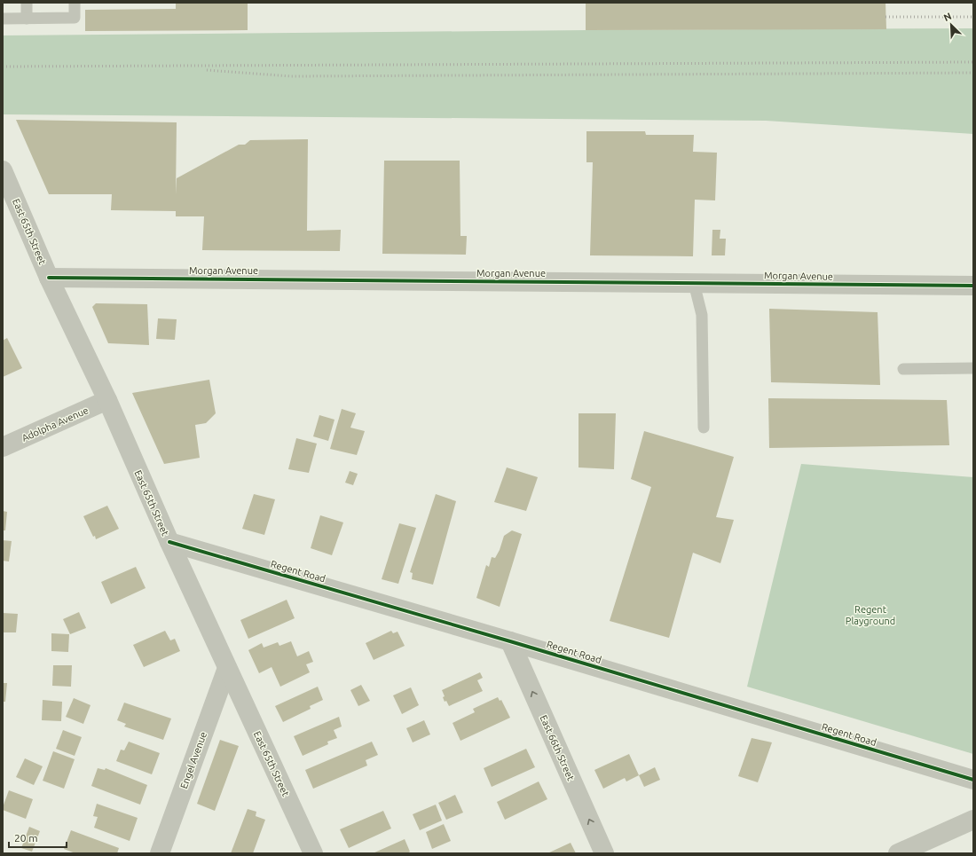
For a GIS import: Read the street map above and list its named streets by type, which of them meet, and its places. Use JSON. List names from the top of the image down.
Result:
{
  "streets": {
    "street": [
      "East 65th Street",
      "Morgan Avenue",
      "Adolpha Avenue",
      "Regent Road",
      "East 66th Street",
      "Engel Avenue"
    ]
  },
  "crossings": [
    ["East 65th Street", "Morgan Avenue"],
    ["East 65th Street", "Adolpha Avenue"],
    ["East 65th Street", "Regent Road"],
    ["East 65th Street", "Engel Avenue"],
    ["Regent Road", "East 66th Street"]
  ],
  "one_way": ["East 66th Street"],
  "parks": ["Regent Playground"],
  "scale_bar": "20 m",
  "north": "top left"
}
